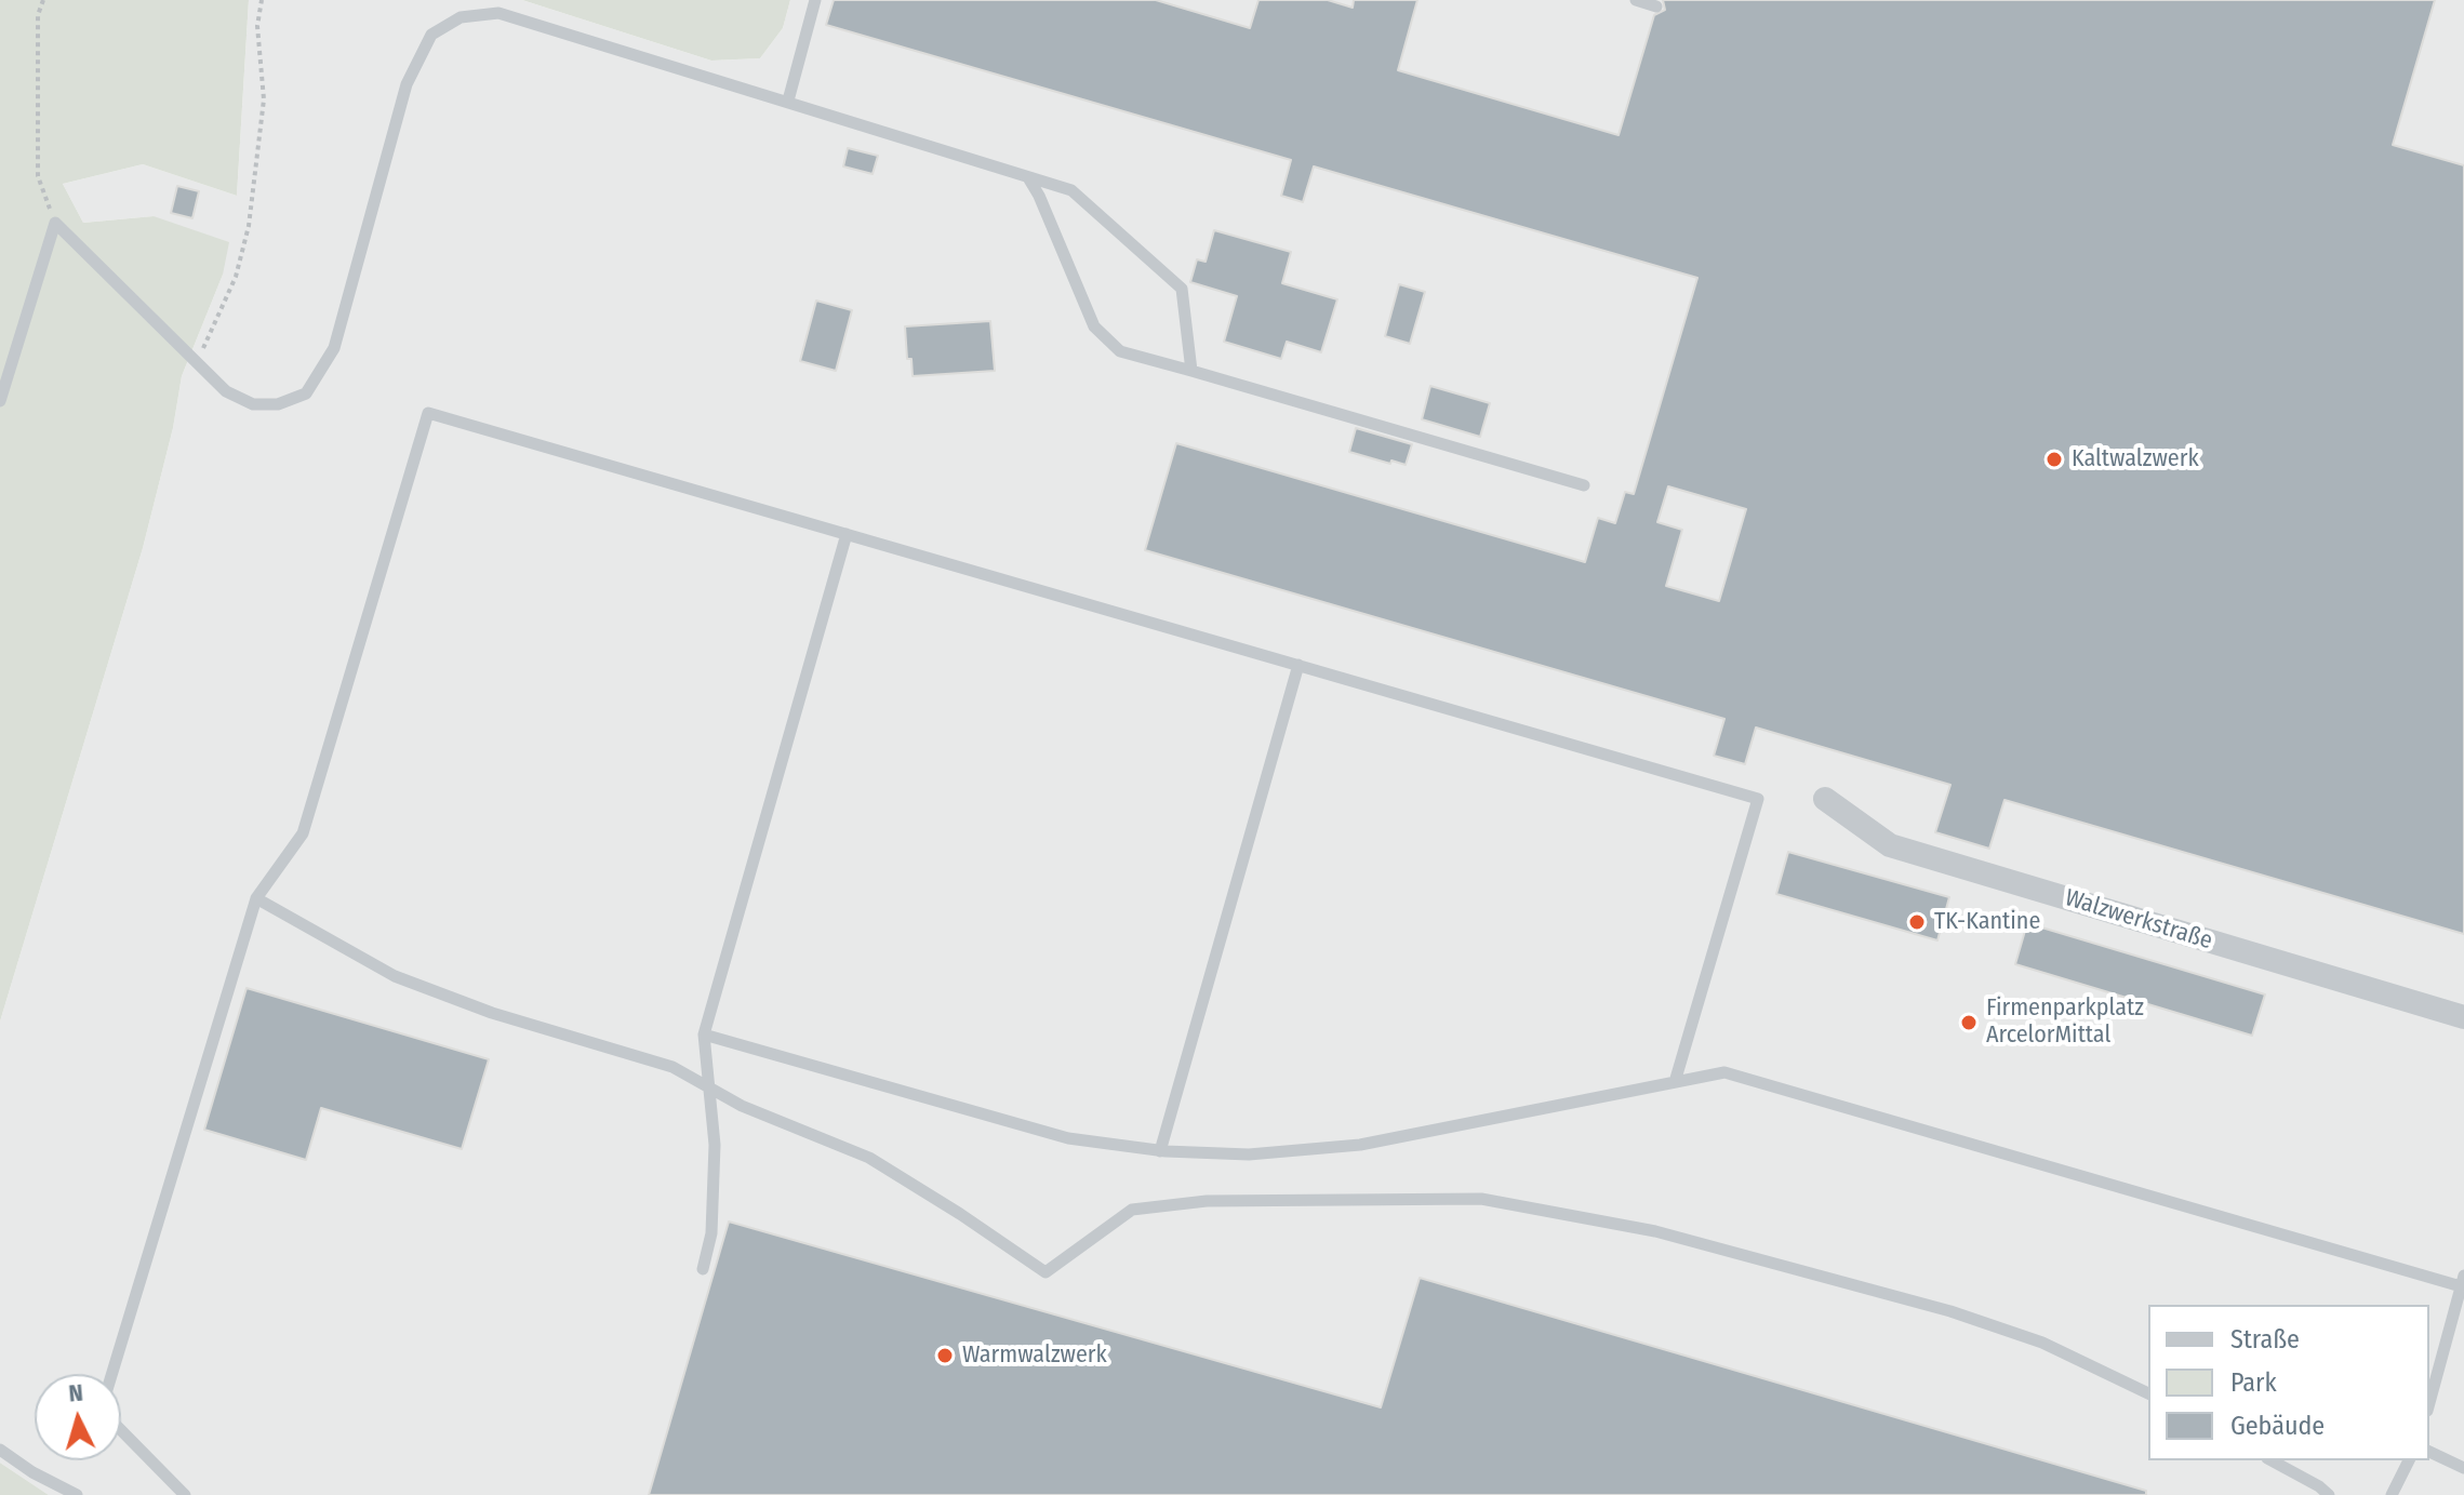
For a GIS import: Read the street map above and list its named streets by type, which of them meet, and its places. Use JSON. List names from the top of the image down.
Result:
{
  "streets": {
    "street": ["Walzwerkstraße"]
  },
  "places": [
    "Kaltwalzwerk",
    "TK-Kantine",
    "Firmenparkplatz ArcelorMittal",
    "Warmwalzwerk"
  ],
  "legend": ["Straße", "Park", "Gebäude"],
  "north": "top"
}
